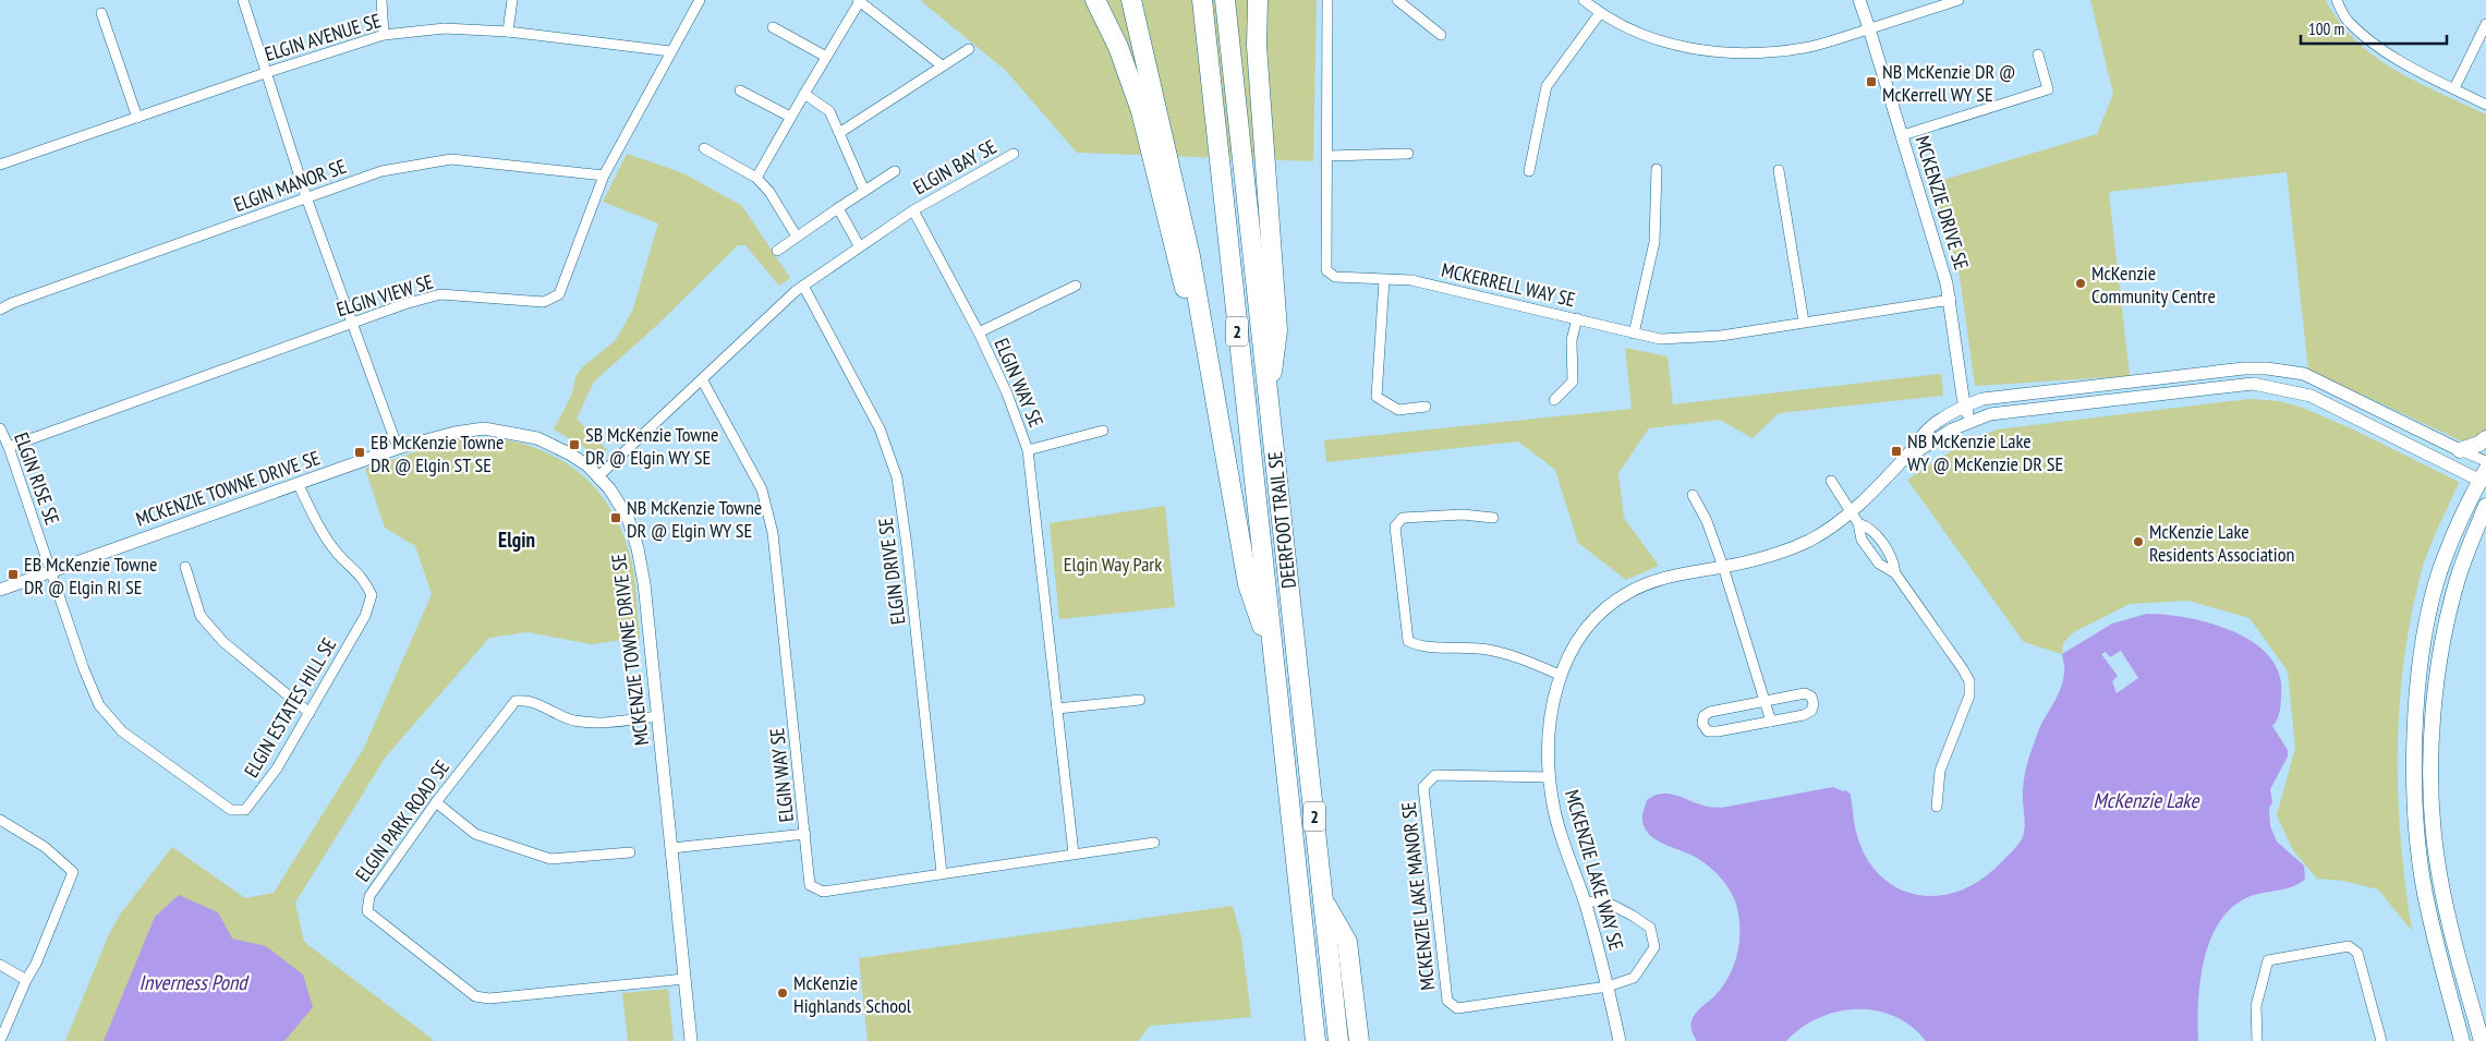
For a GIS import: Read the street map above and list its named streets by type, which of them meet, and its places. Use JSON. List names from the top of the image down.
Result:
{
  "streets": {
    "highway": ["2", "DEERFOOT TRAIL SE"],
    "street": [
      "ELGIN AVENUE SE",
      "ELGIN BAY SE",
      "ELGIN MANOR SE",
      "MCKENZIE DRIVE SE",
      "MCKERRELL WAY SE",
      "ELGIN VIEW SE",
      "ELGIN WAY SE",
      "ELGIN RISE SE",
      "MCKENZIE TOWNE DRIVE SE",
      "ELGIN DRIVE SE",
      "ELGIN ESTATES HILL SE",
      "ELGIN PARK ROAD SE",
      "MCKENZIE LAKE WAY SE",
      "MCKENZIE LAKE MANOR SE"
    ]
  },
  "crossings": [
    ["ELGIN AVENUE SE", "ELGIN VIEW SE"],
    ["ELGIN BAY SE", "ELGIN WAY SE"],
    ["ELGIN MANOR SE", "ELGIN VIEW SE"],
    ["MCKENZIE DRIVE SE", "MCKERRELL WAY SE"],
    ["MCKENZIE DRIVE SE", "MCKENZIE LAKE WAY SE"],
    ["ELGIN VIEW SE", "ELGIN RISE SE"],
    ["ELGIN WAY SE", "ELGIN DRIVE SE"],
    ["ELGIN RISE SE", "MCKENZIE TOWNE DRIVE SE"],
    ["ELGIN RISE SE", "ELGIN ESTATES HILL SE"],
    ["MCKENZIE TOWNE DRIVE SE", "ELGIN ESTATES HILL SE"],
    ["MCKENZIE TOWNE DRIVE SE", "ELGIN PARK ROAD SE"],
    ["MCKENZIE LAKE WAY SE", "MCKENZIE LAKE MANOR SE"]
  ],
  "districts": ["Elgin"],
  "water": ["McKenzie Lake", "Inverness Pond"],
  "parks": ["Elgin Way Park"],
  "places": {
    "transit": [
      "NB McKenzie DR @ McKerrell WY SE",
      "SB McKenzie Towne DR @ Elgin WY SE",
      "NB McKenzie Lake WY @ McKenzie DR SE",
      "EB McKenzie Towne DR @ Elgin ST SE",
      "NB McKenzie Towne DR @ Elgin WY SE",
      "EB McKenzie Towne DR @ Elgin RI SE"
    ],
    "other": ["McKenzie Community Centre", "McKenzie Lake Residents Association", "McKenzie Highlands School"]
  },
  "scale_bar": "100 m"
}
